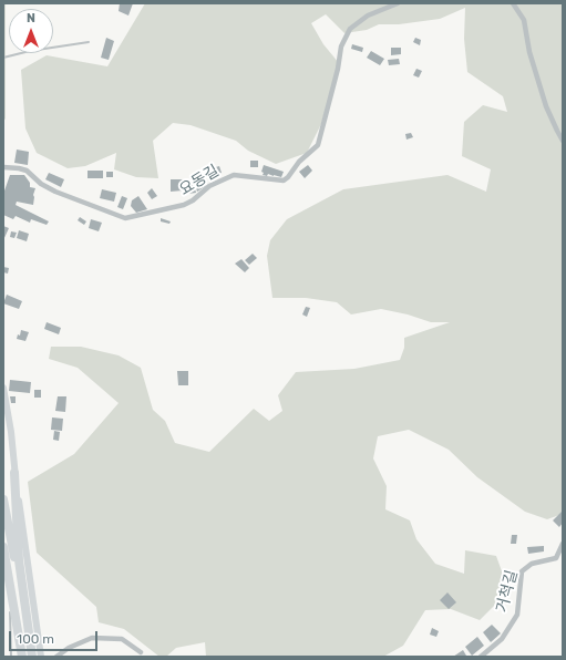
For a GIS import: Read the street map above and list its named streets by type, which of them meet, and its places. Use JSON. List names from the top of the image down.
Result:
{
  "streets": {
    "street": ["요동길", "거척길"]
  },
  "scale_bar": "100 m",
  "north": "top"
}
